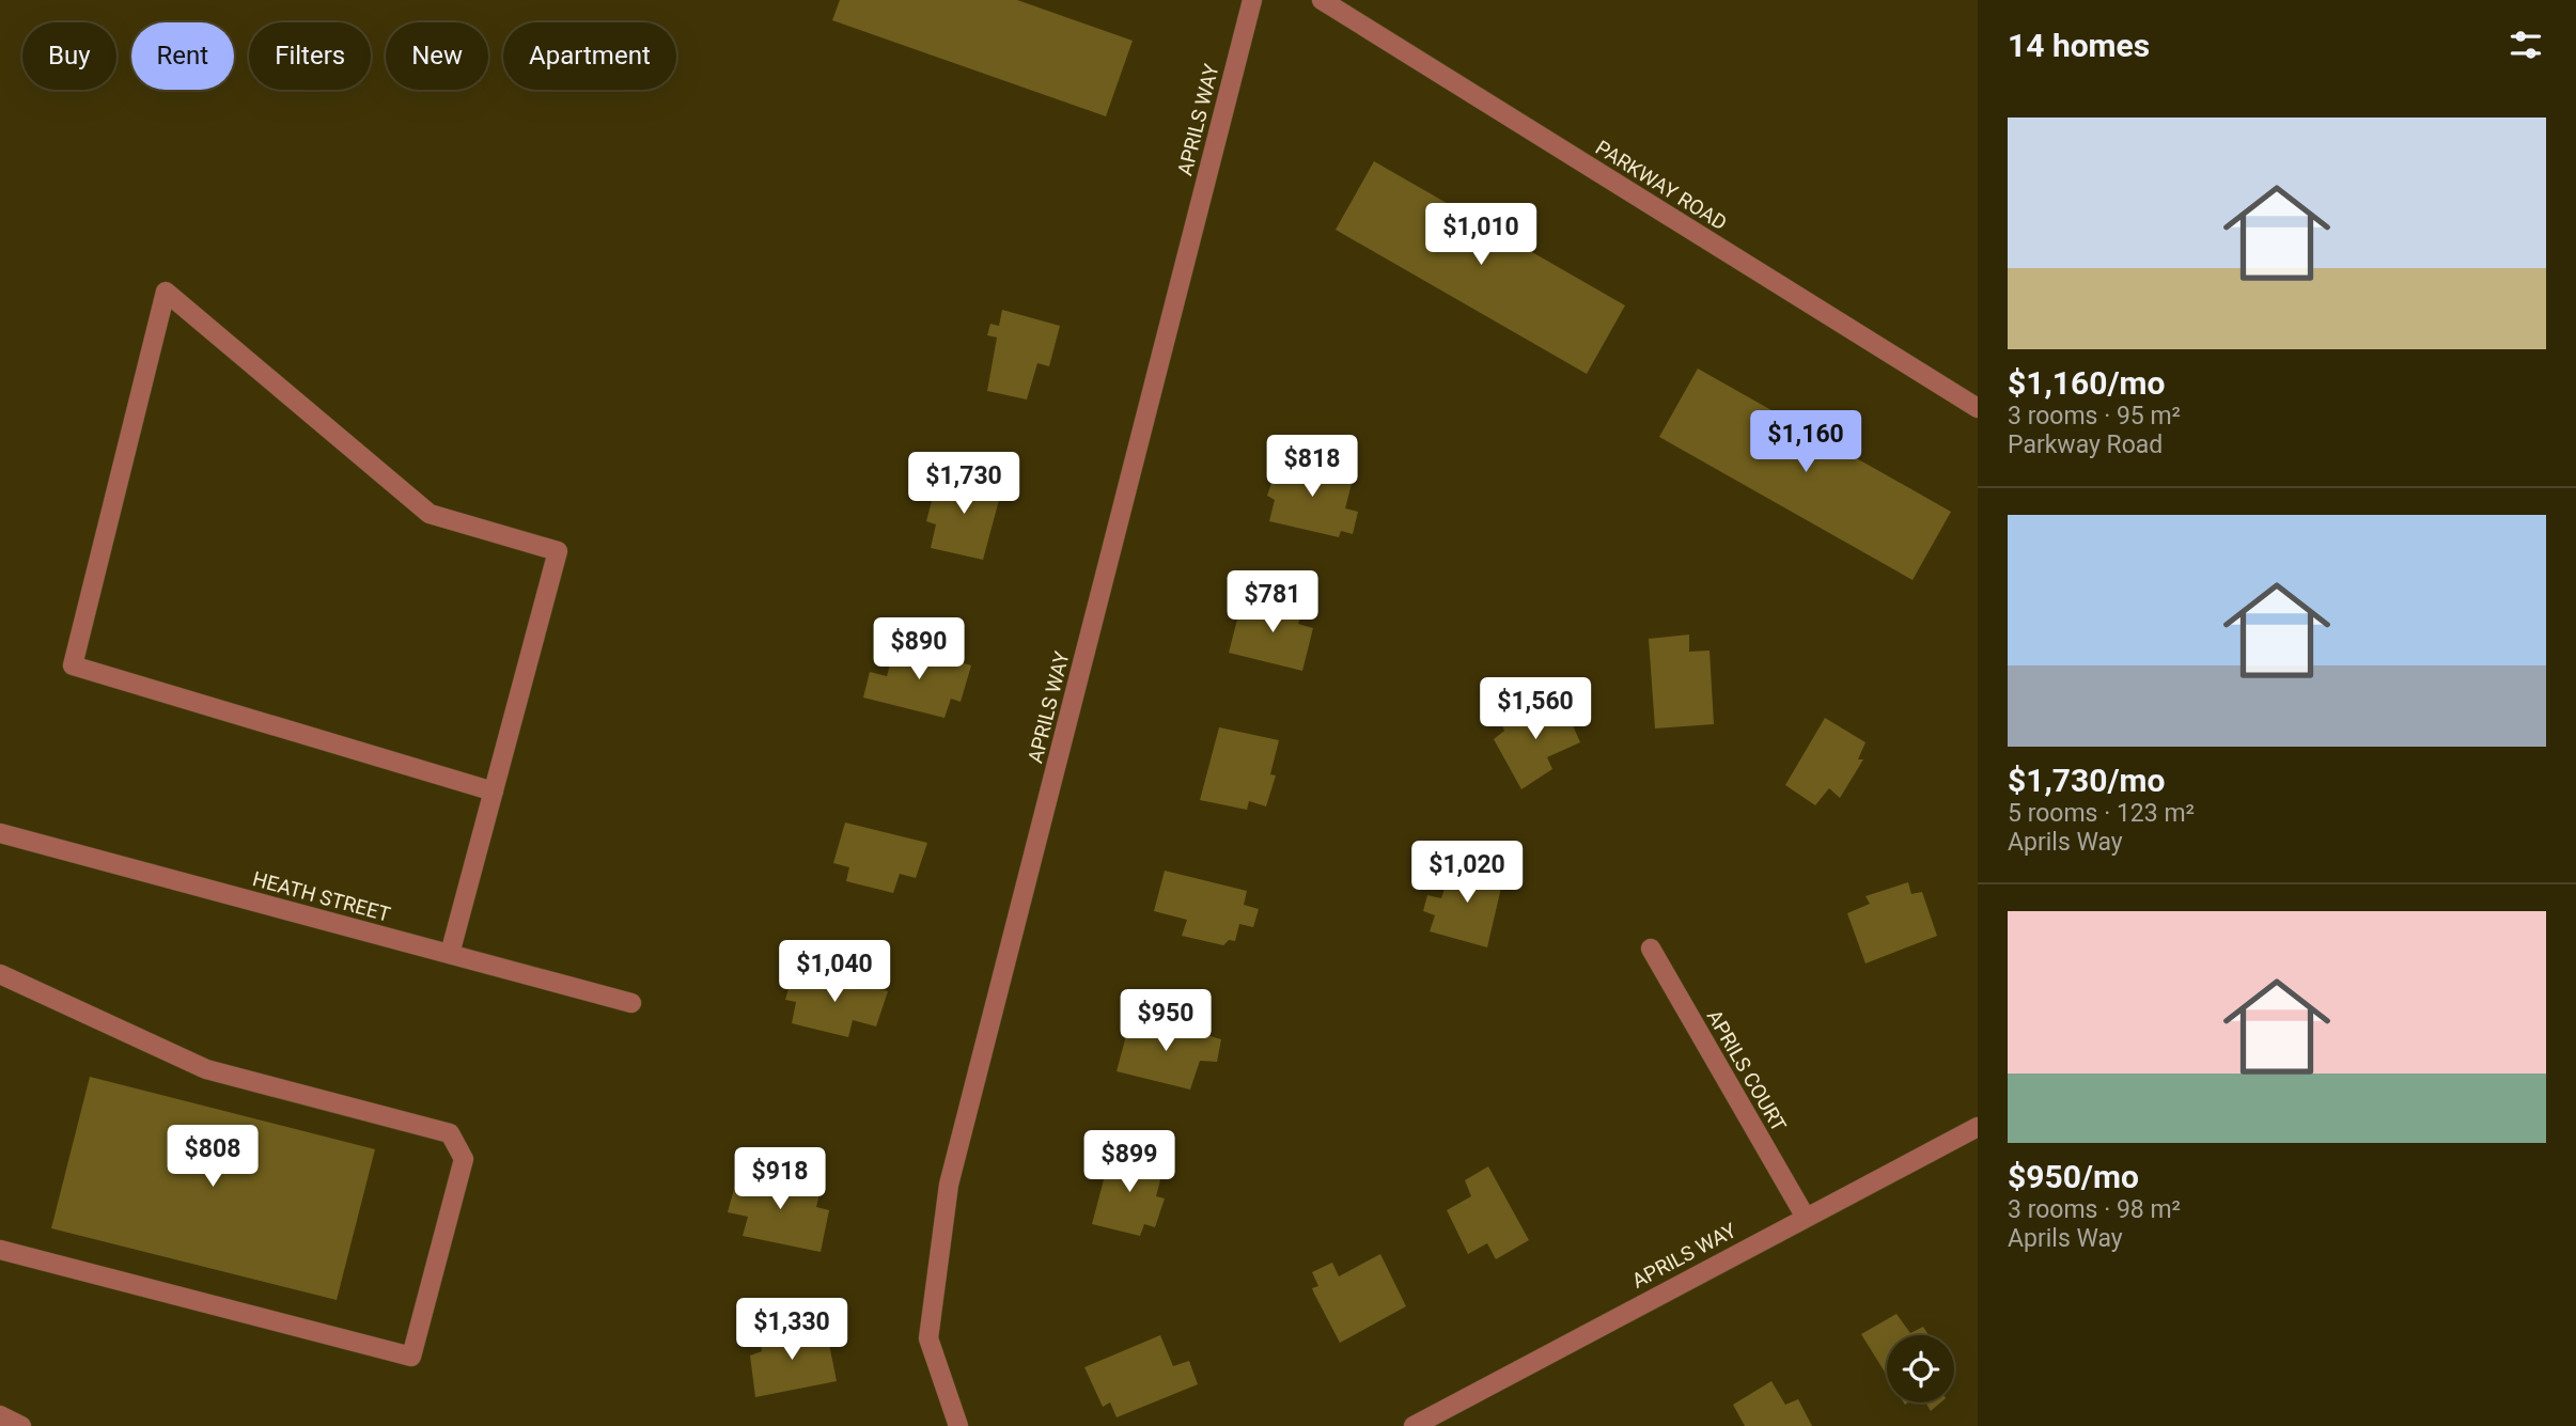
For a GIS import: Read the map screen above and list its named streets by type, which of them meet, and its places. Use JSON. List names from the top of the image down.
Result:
{
  "streets": {
    "street": [
      "APRILS WAY",
      "PARKWAY ROAD",
      "HEATH STREET",
      "APRILS COURT"
    ]
  },
  "crossings": [
    ["APRILS WAY", "APRILS COURT"]
  ],
  "page": {
    "heading": "14 homes",
    "chip": [
      "Buy",
      "Rent",
      "Filters",
      "New",
      "Apartment"
    ],
    "list": [
      {
        "name": "$1,160/mo",
        "note": "3 rooms · 95 m² · Parkway Road"
      },
      {
        "name": "$1,730/mo",
        "note": "5 rooms · 123 m² · Aprils Way"
      },
      {
        "name": "$950/mo",
        "note": "3 rooms · 98 m² · Aprils Way"
      }
    ],
    "price": [
      "$1,010",
      "$1,160",
      "$818",
      "$1,730",
      "$781",
      "$890",
      "$1,560",
      "$1,020",
      "$1,040",
      "$950",
      "$808",
      "$899",
      "$918",
      "$1,330"
    ]
  }
}
